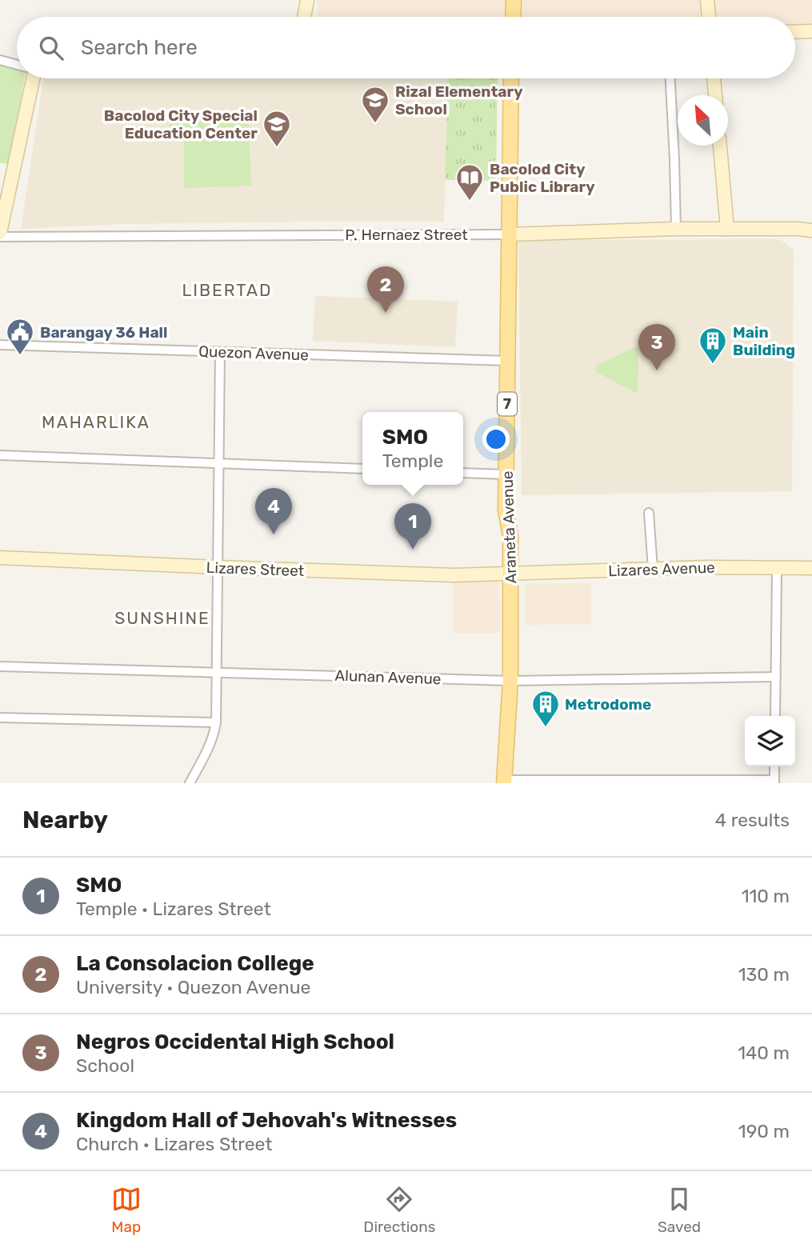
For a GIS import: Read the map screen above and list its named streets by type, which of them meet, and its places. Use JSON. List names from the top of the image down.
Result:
{
  "streets": {
    "main road": ["7", "Araneta Avenue"],
    "street": [
      "P. Hernaez Street",
      "Quezon Avenue",
      "Lizares Street",
      "Lizares Avenue",
      "Alunan Avenue"
    ]
  },
  "crossings": [
    ["P. Hernaez Street", "Araneta Avenue"],
    ["Quezon Avenue", "Araneta Avenue"],
    ["Araneta Avenue", "Lizares Street"],
    ["Araneta Avenue", "Lizares Avenue"],
    ["Araneta Avenue", "Alunan Avenue"],
    ["Lizares Street", "Lizares Avenue"]
  ],
  "districts": ["LIBERTAD", "MAHARLIKA", "SUNSHINE"],
  "places": {
    "school or university": ["Rizal Elementary School", "Bacolod City Special Education Center"],
    "library": ["Bacolod City Public Library"],
    "public building": ["Barangay 36 Hall"],
    "building": ["Main Building", "Metrodome"]
  },
  "north": "top left",
  "page": {
    "search": "Search here",
    "pins": [
      "2",
      "3",
      "4",
      "1"
    ],
    "popup": ["SMO", "Temple"],
    "heading": ["Nearby", "4 results"],
    "list": [
      {
        "mark": "1",
        "name": "SMO",
        "note": "Temple · Lizares Street",
        "value": "110 m"
      },
      {
        "mark": "2",
        "name": "La Consolacion College",
        "note": "University · Quezon Avenue",
        "value": "130 m"
      },
      {
        "mark": "3",
        "name": "Negros Occidental High School",
        "note": "School",
        "value": "140 m"
      },
      {
        "mark": "4",
        "name": "Kingdom Hall of Jehovah's Witnesses",
        "note": "Church · Lizares Street",
        "value": "190 m"
      }
    ],
    "nav": ["Map", "Directions", "Saved"]
  }
}
